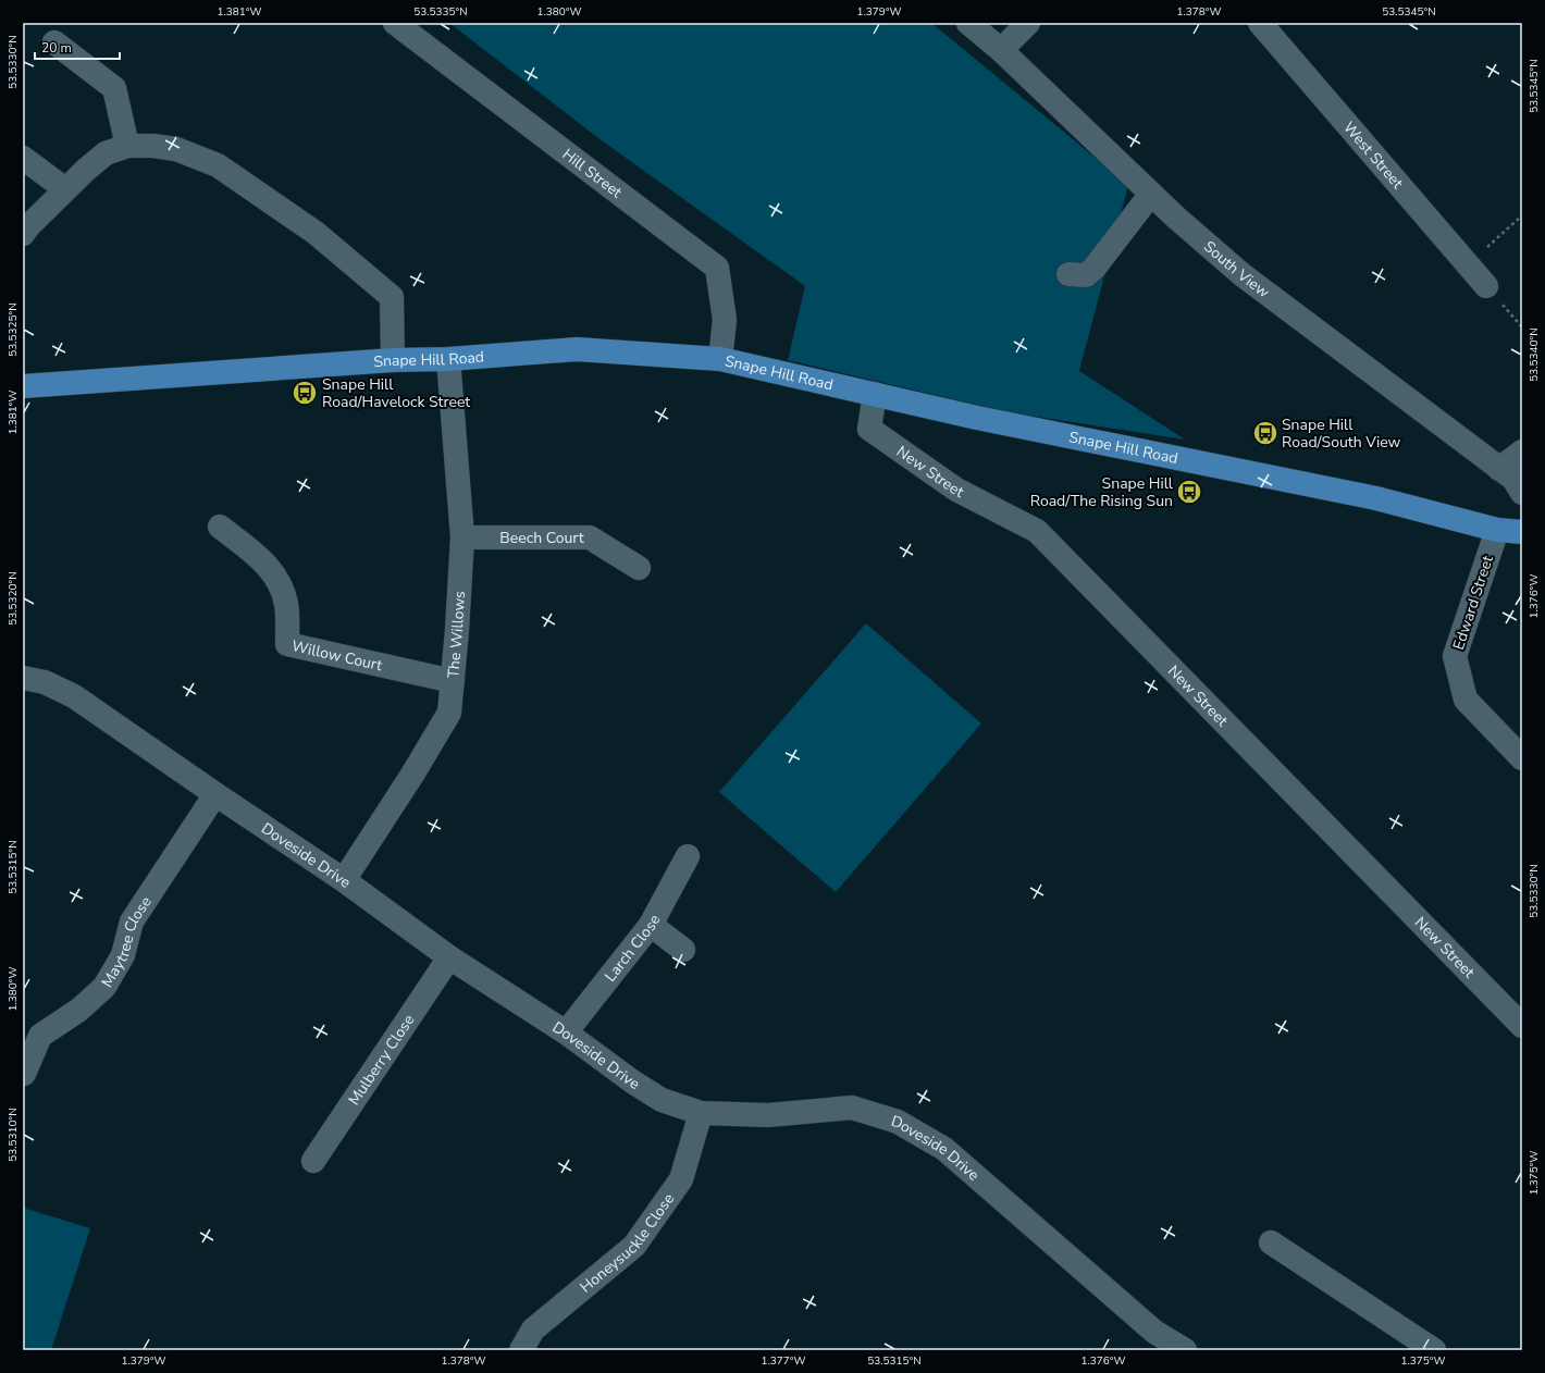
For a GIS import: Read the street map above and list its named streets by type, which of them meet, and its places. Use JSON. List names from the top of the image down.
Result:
{
  "streets": {
    "main road": ["Snape Hill Road"],
    "street": [
      "West Street",
      "Hill Street",
      "South View",
      "New Street",
      "Beech Court",
      "Edward Street",
      "The Willows",
      "Willow Court",
      "Doveside Drive",
      "Maytree Close",
      "Larch Close",
      "Mulberry Close",
      "Honeysuckle Close"
    ]
  },
  "crossings": [
    ["Hill Street", "Snape Hill Road"],
    ["Snape Hill Road", "New Street"],
    ["Snape Hill Road", "Edward Street"],
    ["Snape Hill Road", "The Willows"],
    ["Beech Court", "The Willows"],
    ["The Willows", "Willow Court"],
    ["The Willows", "Doveside Drive"],
    ["Doveside Drive", "Maytree Close"],
    ["Doveside Drive", "Larch Close"],
    ["Doveside Drive", "Mulberry Close"],
    ["Doveside Drive", "Honeysuckle Close"]
  ],
  "places": {
    "bus stop": ["Snape Hill Road/Havelock Street", "Snape Hill Road/South View", "Snape Hill Road/The Rising Sun"]
  },
  "scale_bar": "20 m",
  "coordinates": [
    "1.381°W",
    "53.5335°N",
    "1.380°W",
    "1.379°W",
    "1.378°W",
    "53.5345°N",
    "53.5330°N",
    "53.5325°N",
    "53.5340°N",
    "1.376°W",
    "53.5320°N",
    "53.5315°N",
    "53.5310°N",
    "1.375°W",
    "1.377°W"
  ]
}
